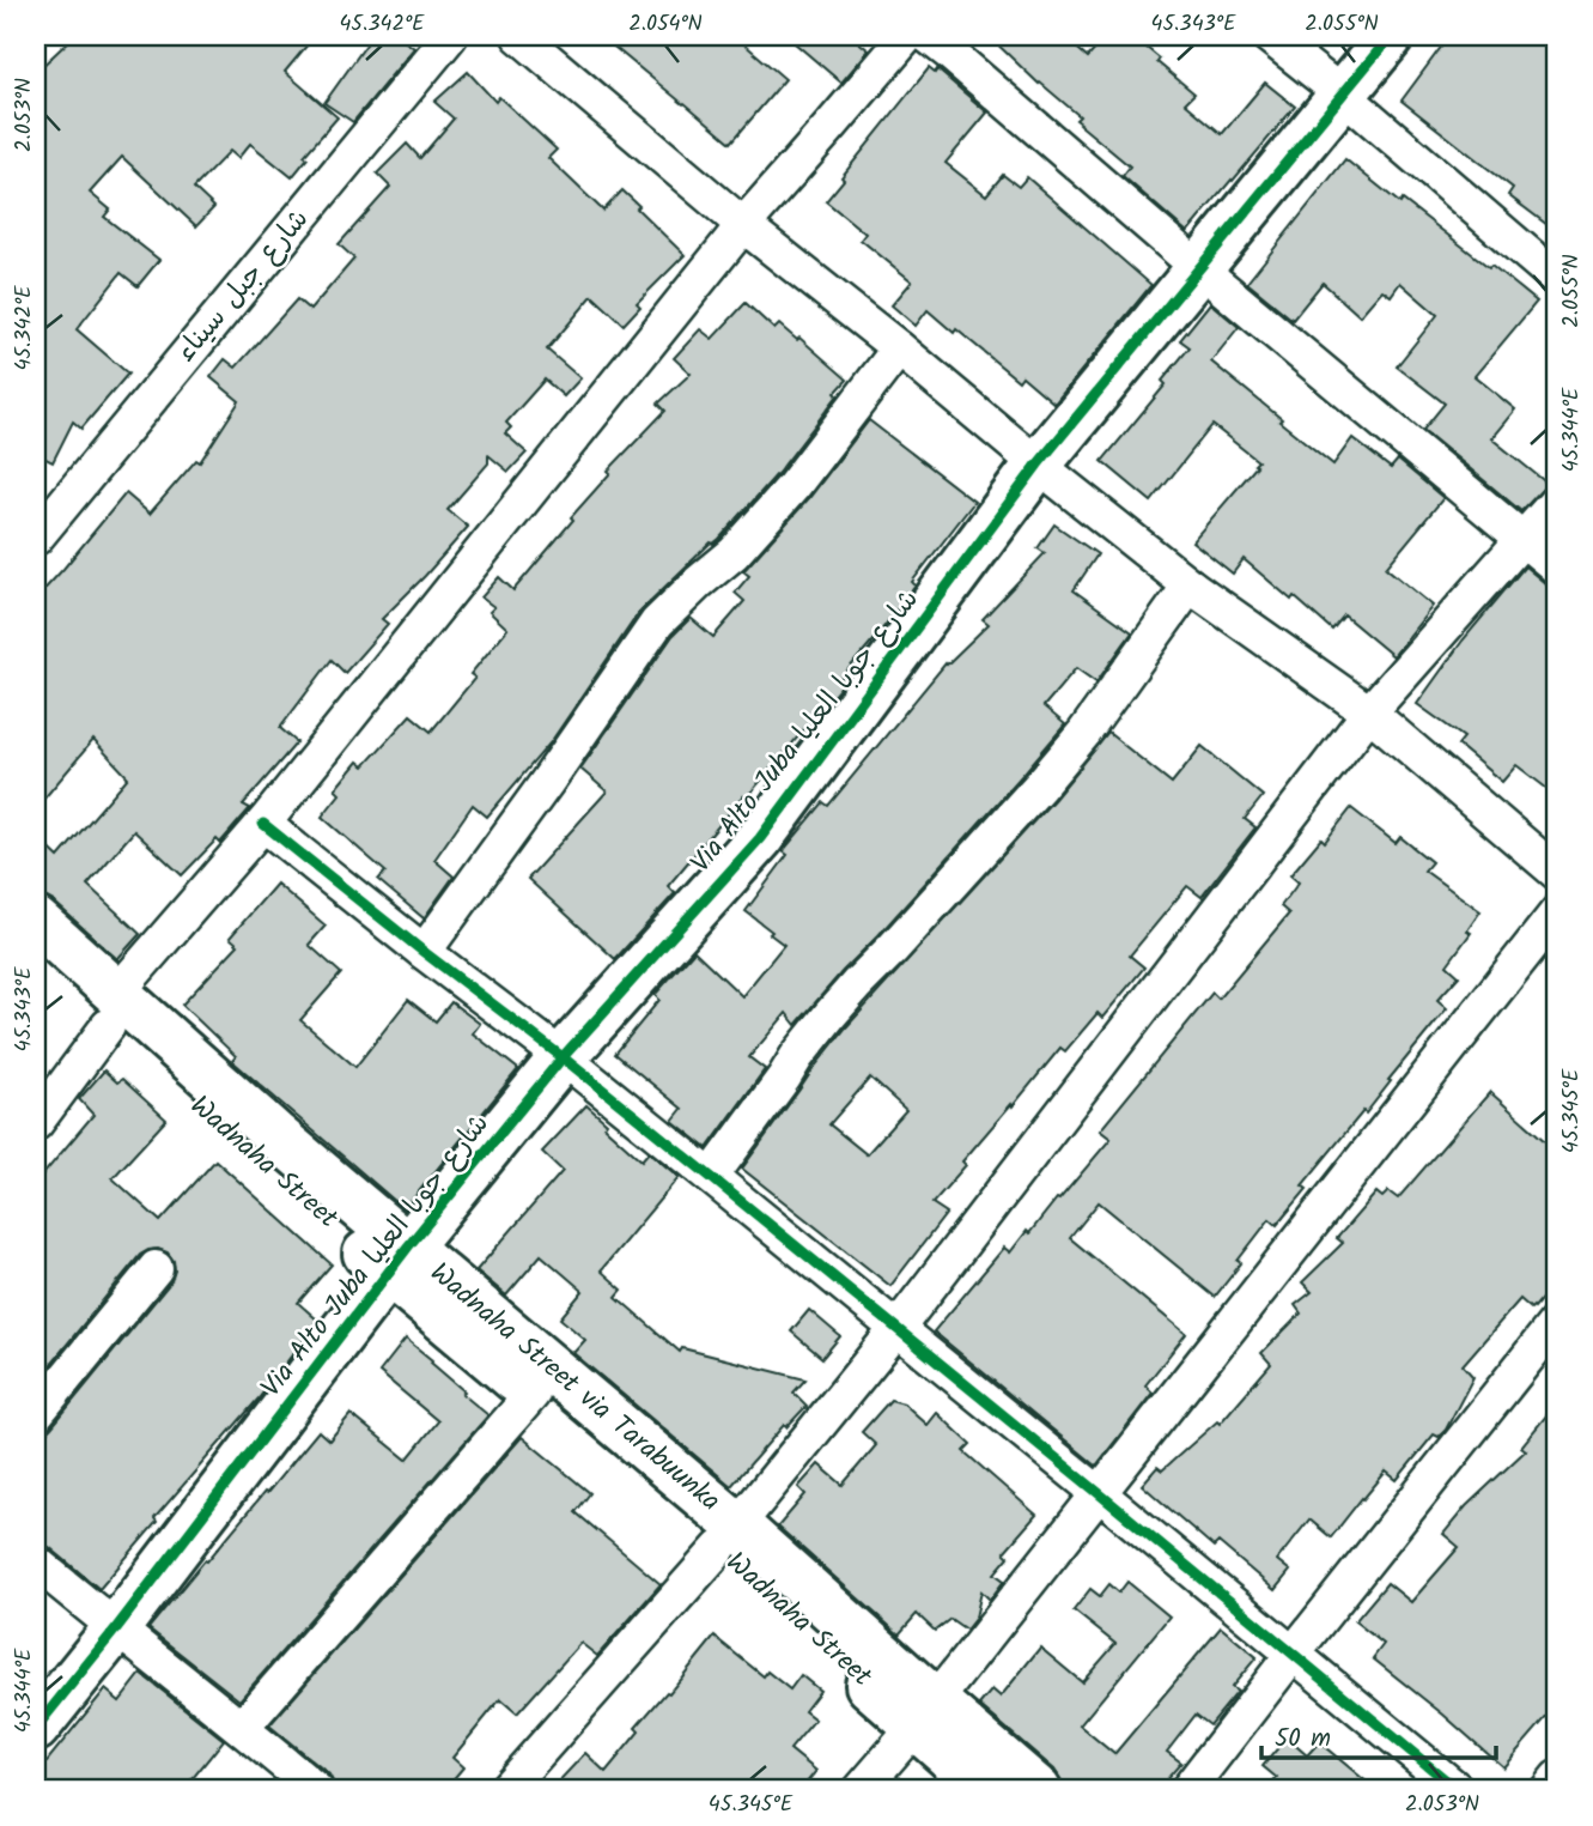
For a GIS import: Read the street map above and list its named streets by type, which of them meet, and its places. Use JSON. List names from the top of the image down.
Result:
{
  "streets": {
    "street": [
      "شارع جبل سيناء",
      "Via Alto Juba شارع جوبا العليا",
      "Wadnaha Street",
      "Wadnaha Street via Tarabuunka"
    ]
  },
  "crossings": [
    ["Via Alto Juba شارع جوبا العليا", "Wadnaha Street"],
    ["Via Alto Juba شارع جوبا العليا", "Wadnaha Street via Tarabuunka"],
    ["Wadnaha Street", "Wadnaha Street via Tarabuunka"]
  ],
  "scale_bar": "50 m",
  "coordinates": [
    "45.342°E",
    "2.054°N",
    "45.343°E",
    "2.055°N",
    "2.053°N",
    "45.344°E",
    "45.345°E"
  ]
}
